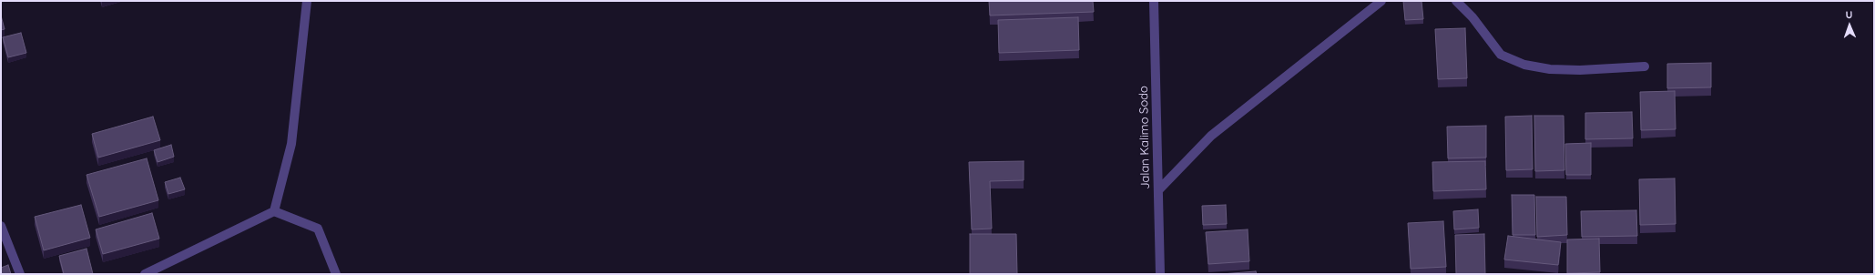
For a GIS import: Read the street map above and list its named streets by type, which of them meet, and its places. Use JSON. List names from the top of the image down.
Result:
{
  "streets": {
    "street": ["Jalan Kalimo Sodo"]
  },
  "north": "top"
}
